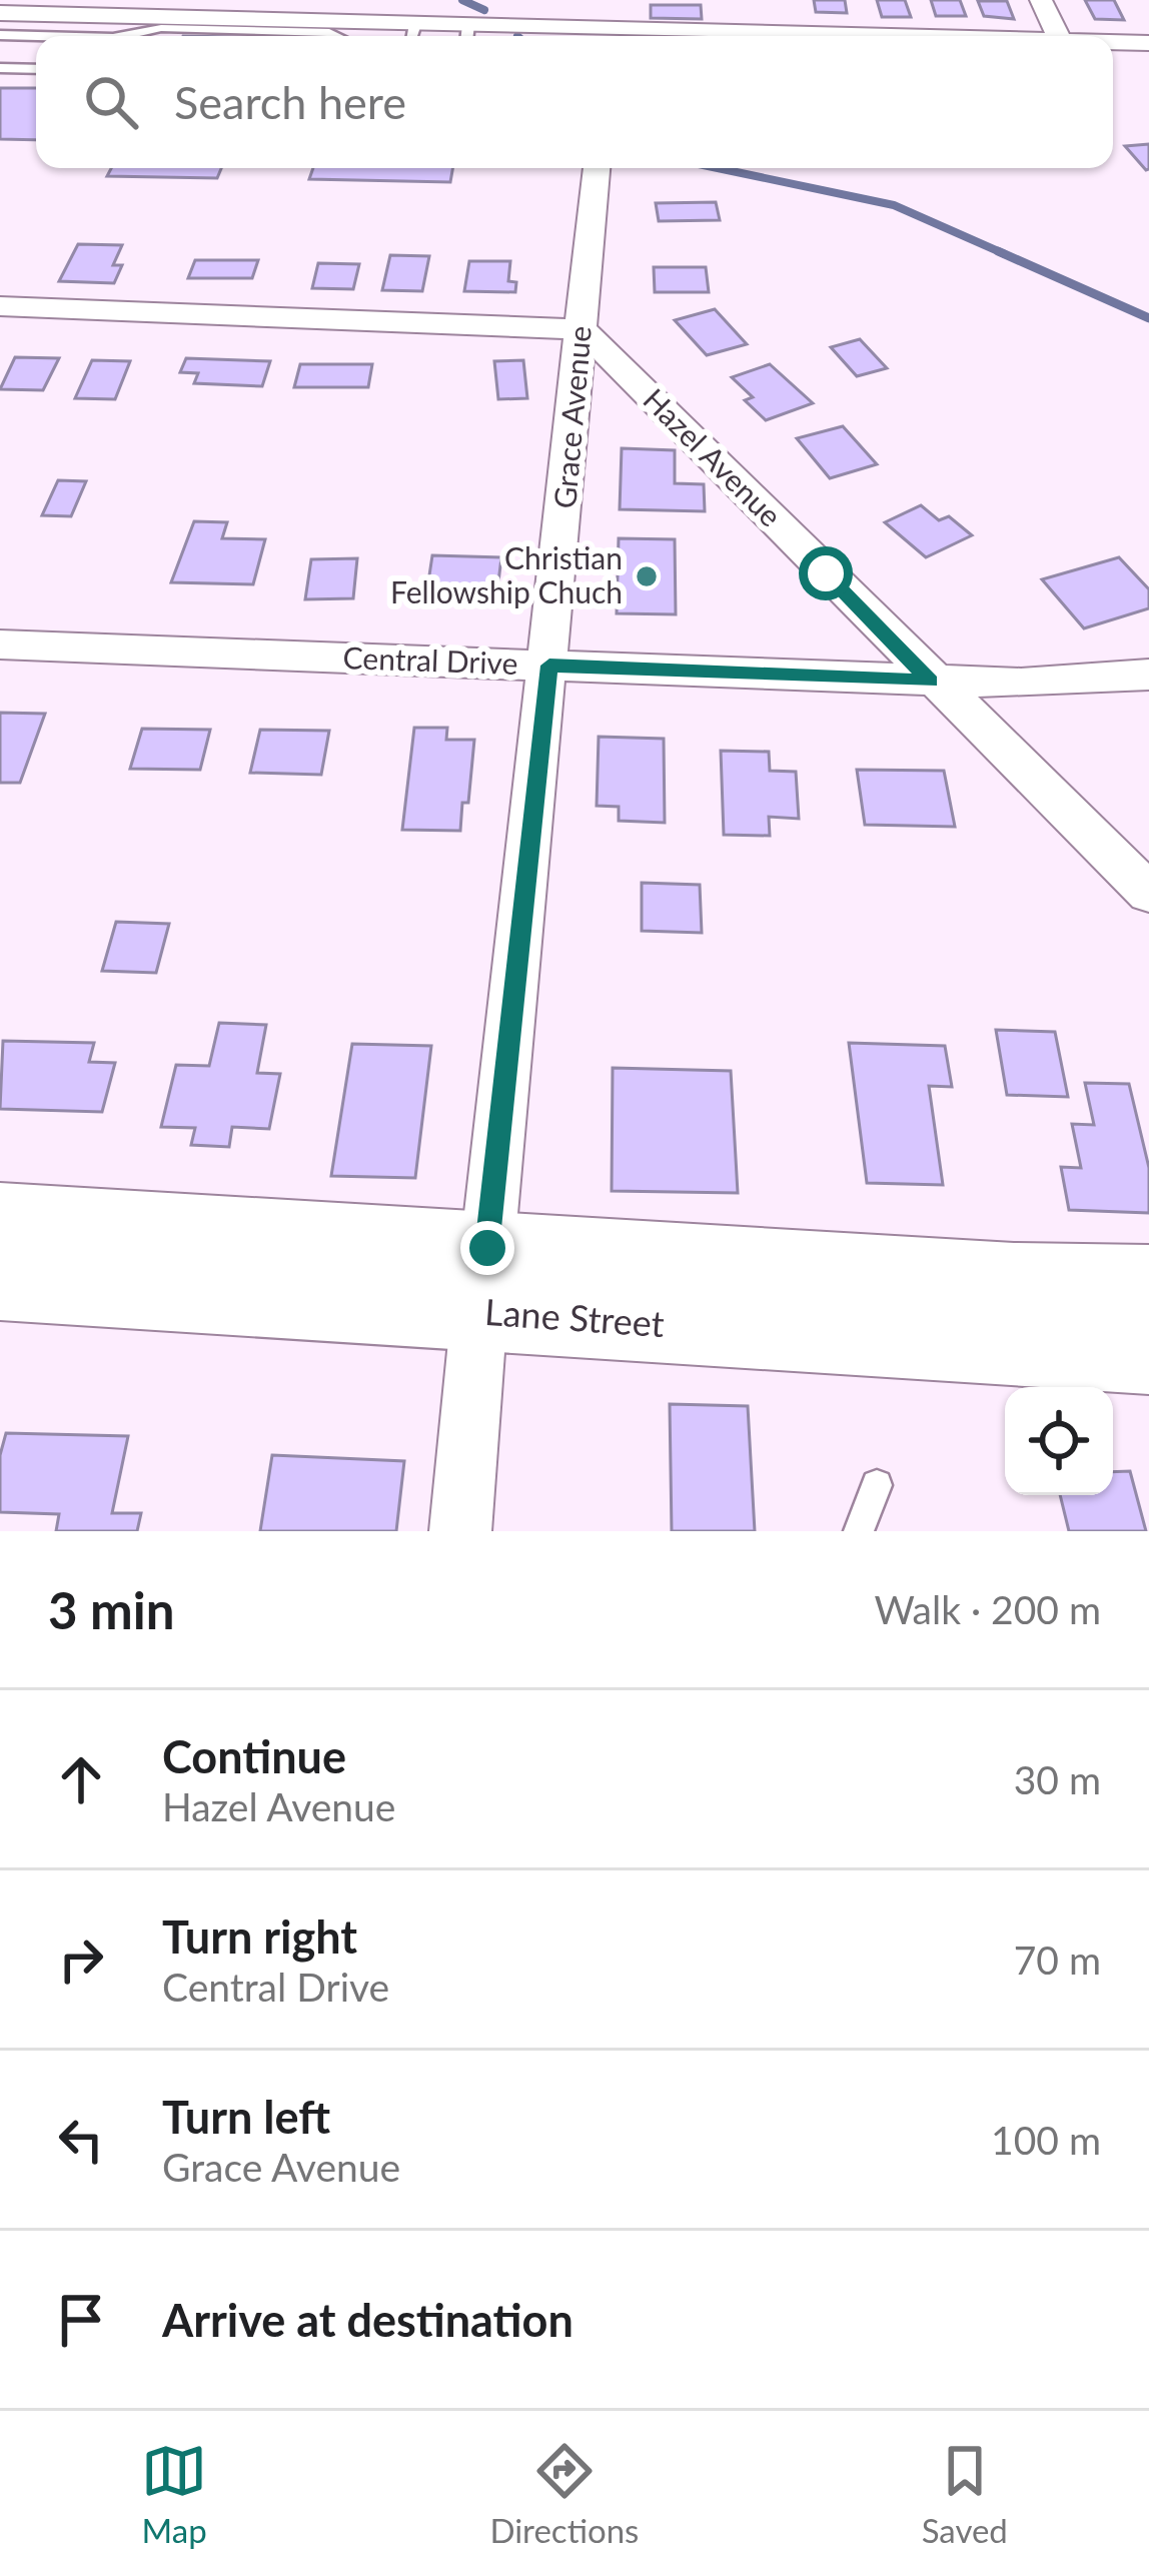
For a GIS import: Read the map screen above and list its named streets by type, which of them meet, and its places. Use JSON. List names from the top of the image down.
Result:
{
  "streets": {
    "main road": ["Lane Street"],
    "street": ["Grace Avenue", "Hazel Avenue", "Central Drive"]
  },
  "crossings": [
    ["Grace Avenue", "Hazel Avenue"],
    ["Grace Avenue", "Central Drive"],
    ["Grace Avenue", "Lane Street"],
    ["Hazel Avenue", "Central Drive"]
  ],
  "places": ["Christian Fellowship Chuch"],
  "page": {
    "search": "Search here",
    "heading": ["3 min", "Walk · 200 m"],
    "list": [
      ["Continue", "Hazel Avenue", "30 m"],
      ["Turn right", "Central Drive", "70 m"],
      ["Turn left", "Grace Avenue", "100 m"],
      "Arrive at destination"
    ],
    "nav": ["Map", "Directions", "Saved"]
  }
}
